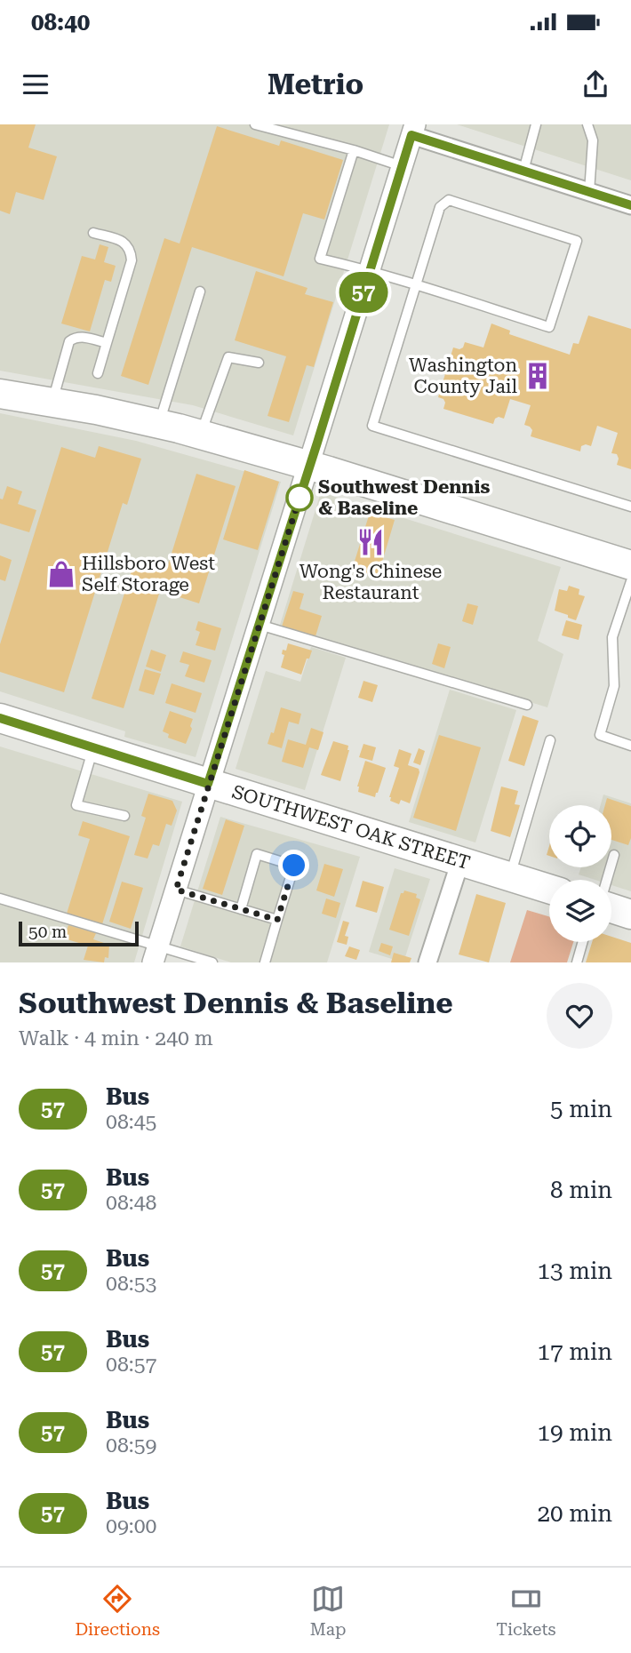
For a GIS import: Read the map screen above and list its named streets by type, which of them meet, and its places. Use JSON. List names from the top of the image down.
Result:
{
  "streets": {
    "highway": ["SOUTHWEST OAK STREET"]
  },
  "places": {
    "building": ["Washington County Jail"],
    "other": ["Southwest Dennis & Baseline"],
    "restaurant": ["Wong's Chinese Restaurant"],
    "shop": ["Hillsboro West Self Storage"]
  },
  "lines": ["bus line 57"],
  "scale_bar": "50 m",
  "page": {
    "status": "08:40",
    "header": "Metrio",
    "on_map": "57",
    "scale": "50 m",
    "heading": ["Southwest Dennis & Baseline", "Walk · 4 min · 240 m"],
    "list": [
      {
        "mark": "57",
        "name": "Bus",
        "note": "08:45",
        "value": "5 min"
      },
      {
        "mark": "57",
        "name": "Bus",
        "note": "08:48",
        "value": "8 min"
      },
      {
        "mark": "57",
        "name": "Bus",
        "note": "08:53",
        "value": "13 min"
      },
      {
        "mark": "57",
        "name": "Bus",
        "note": "08:57",
        "value": "17 min"
      },
      {
        "mark": "57",
        "name": "Bus",
        "note": "08:59",
        "value": "19 min"
      },
      {
        "mark": "57",
        "name": "Bus",
        "note": "09:00",
        "value": "20 min"
      }
    ],
    "tabs": ["Directions", "Map", "Tickets"]
  }
}
